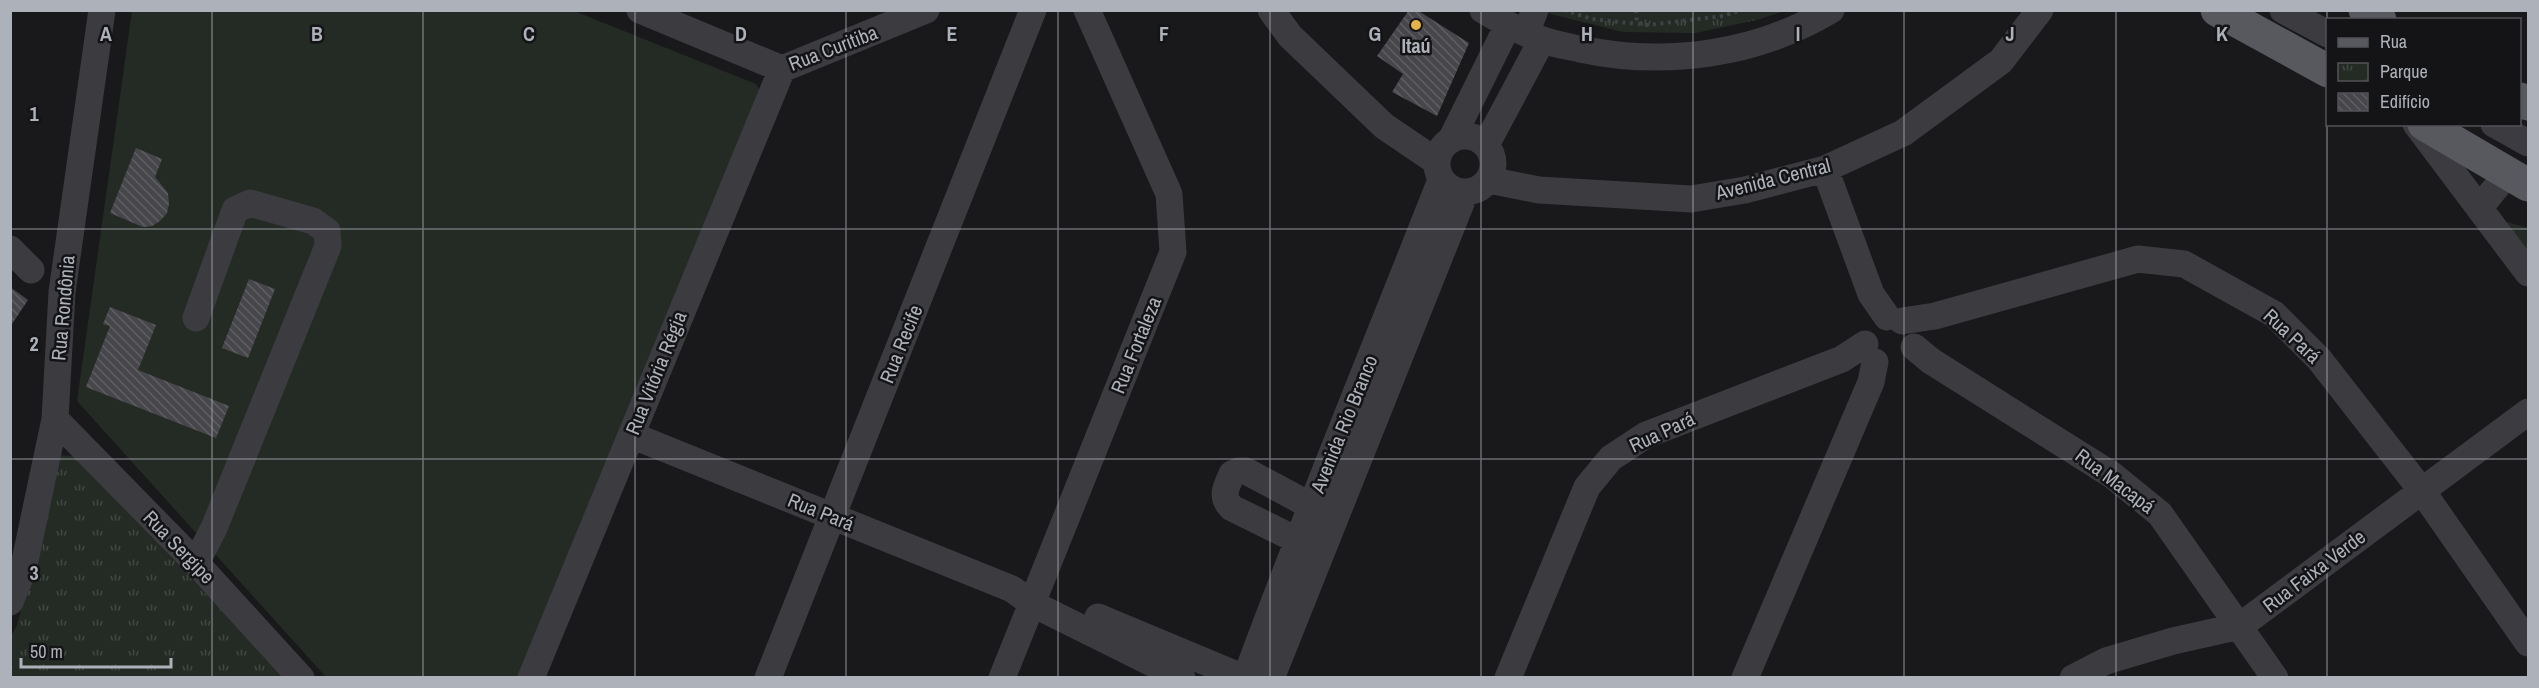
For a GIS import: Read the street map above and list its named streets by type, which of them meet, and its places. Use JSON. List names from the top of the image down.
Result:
{
  "streets": {
    "street": [
      "Rua Curitiba",
      "Avenida Central",
      "Rua Rondônia",
      "Rua Pará",
      "Rua Recife",
      "Rua Fortaleza",
      "Rua Vitória Régia",
      "Avenida Rio Branco",
      "Rua Macapá",
      "Rua Sergipe",
      "Rua Faixa Verde"
    ]
  },
  "crossings": [
    ["Rua Curitiba", "Rua Vitória Régia"],
    ["Avenida Central", "Avenida Rio Branco"],
    ["Avenida Central", "Rua Macapá"],
    ["Rua Rondônia", "Rua Sergipe"],
    ["Rua Pará", "Rua Recife"],
    ["Rua Pará", "Rua Fortaleza"],
    ["Rua Pará", "Rua Vitória Régia"],
    ["Rua Pará", "Avenida Rio Branco"],
    ["Rua Pará", "Rua Macapá"],
    ["Rua Pará", "Rua Faixa Verde"],
    ["Rua Macapá", "Rua Faixa Verde"]
  ],
  "places": ["Itaú"],
  "legend": ["Rua", "Parque", "Edifício"],
  "scale_bar": "50 m",
  "grid": {
    "columns": [
      "A",
      "B",
      "C",
      "D",
      "E",
      "F",
      "G",
      "H",
      "I",
      "J",
      "K"
    ],
    "rows": ["1", "2", "3"]
  }
}
